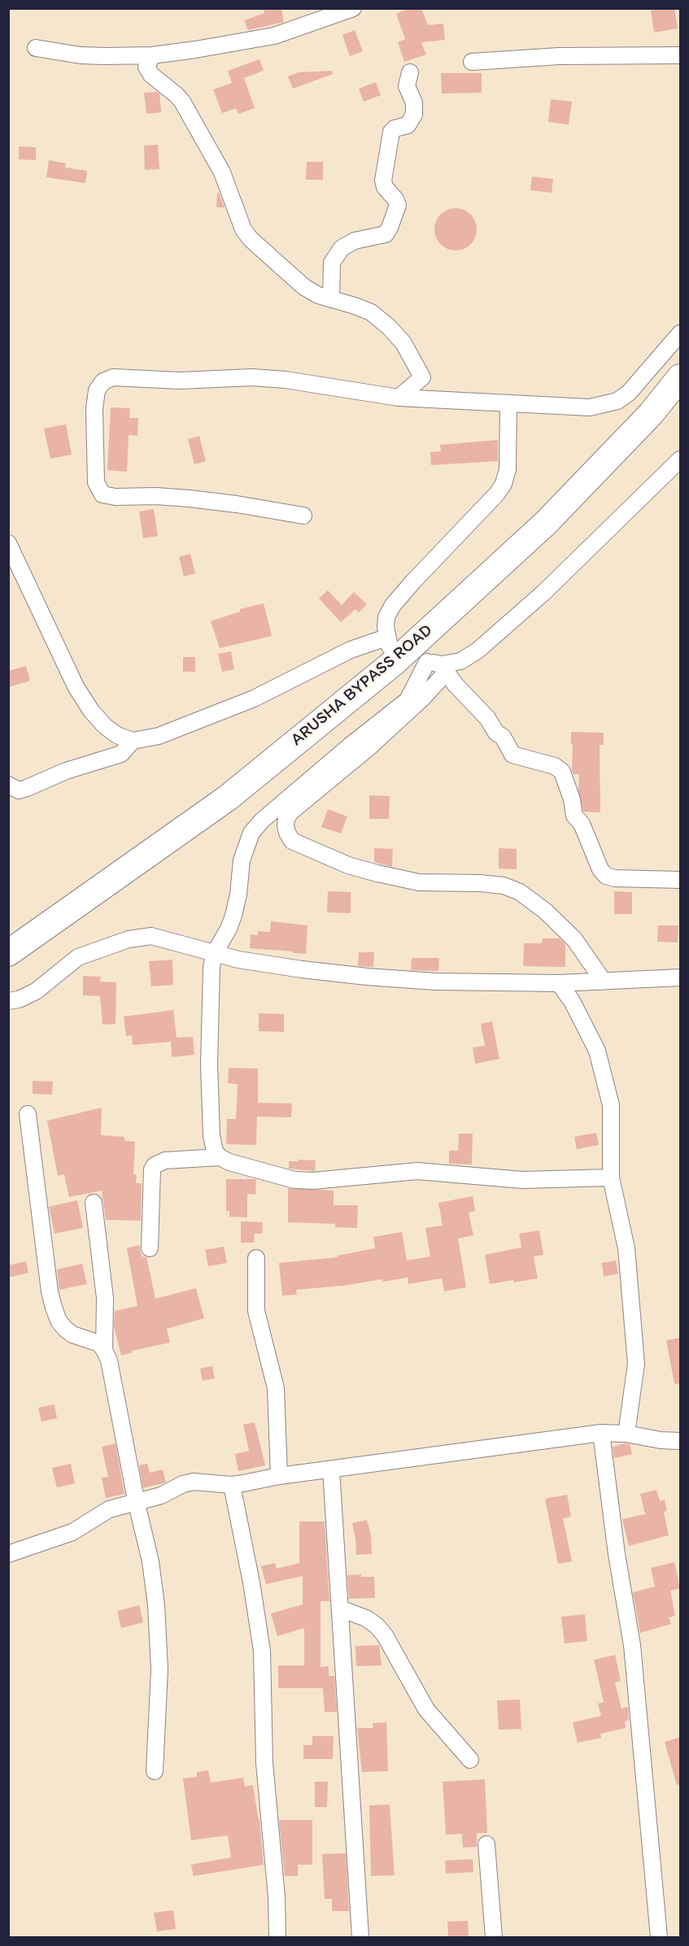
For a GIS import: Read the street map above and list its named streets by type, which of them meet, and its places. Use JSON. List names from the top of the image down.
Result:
{
  "streets": {
    "main road": ["ARUSHA BYPASS ROAD"]
  }
}
